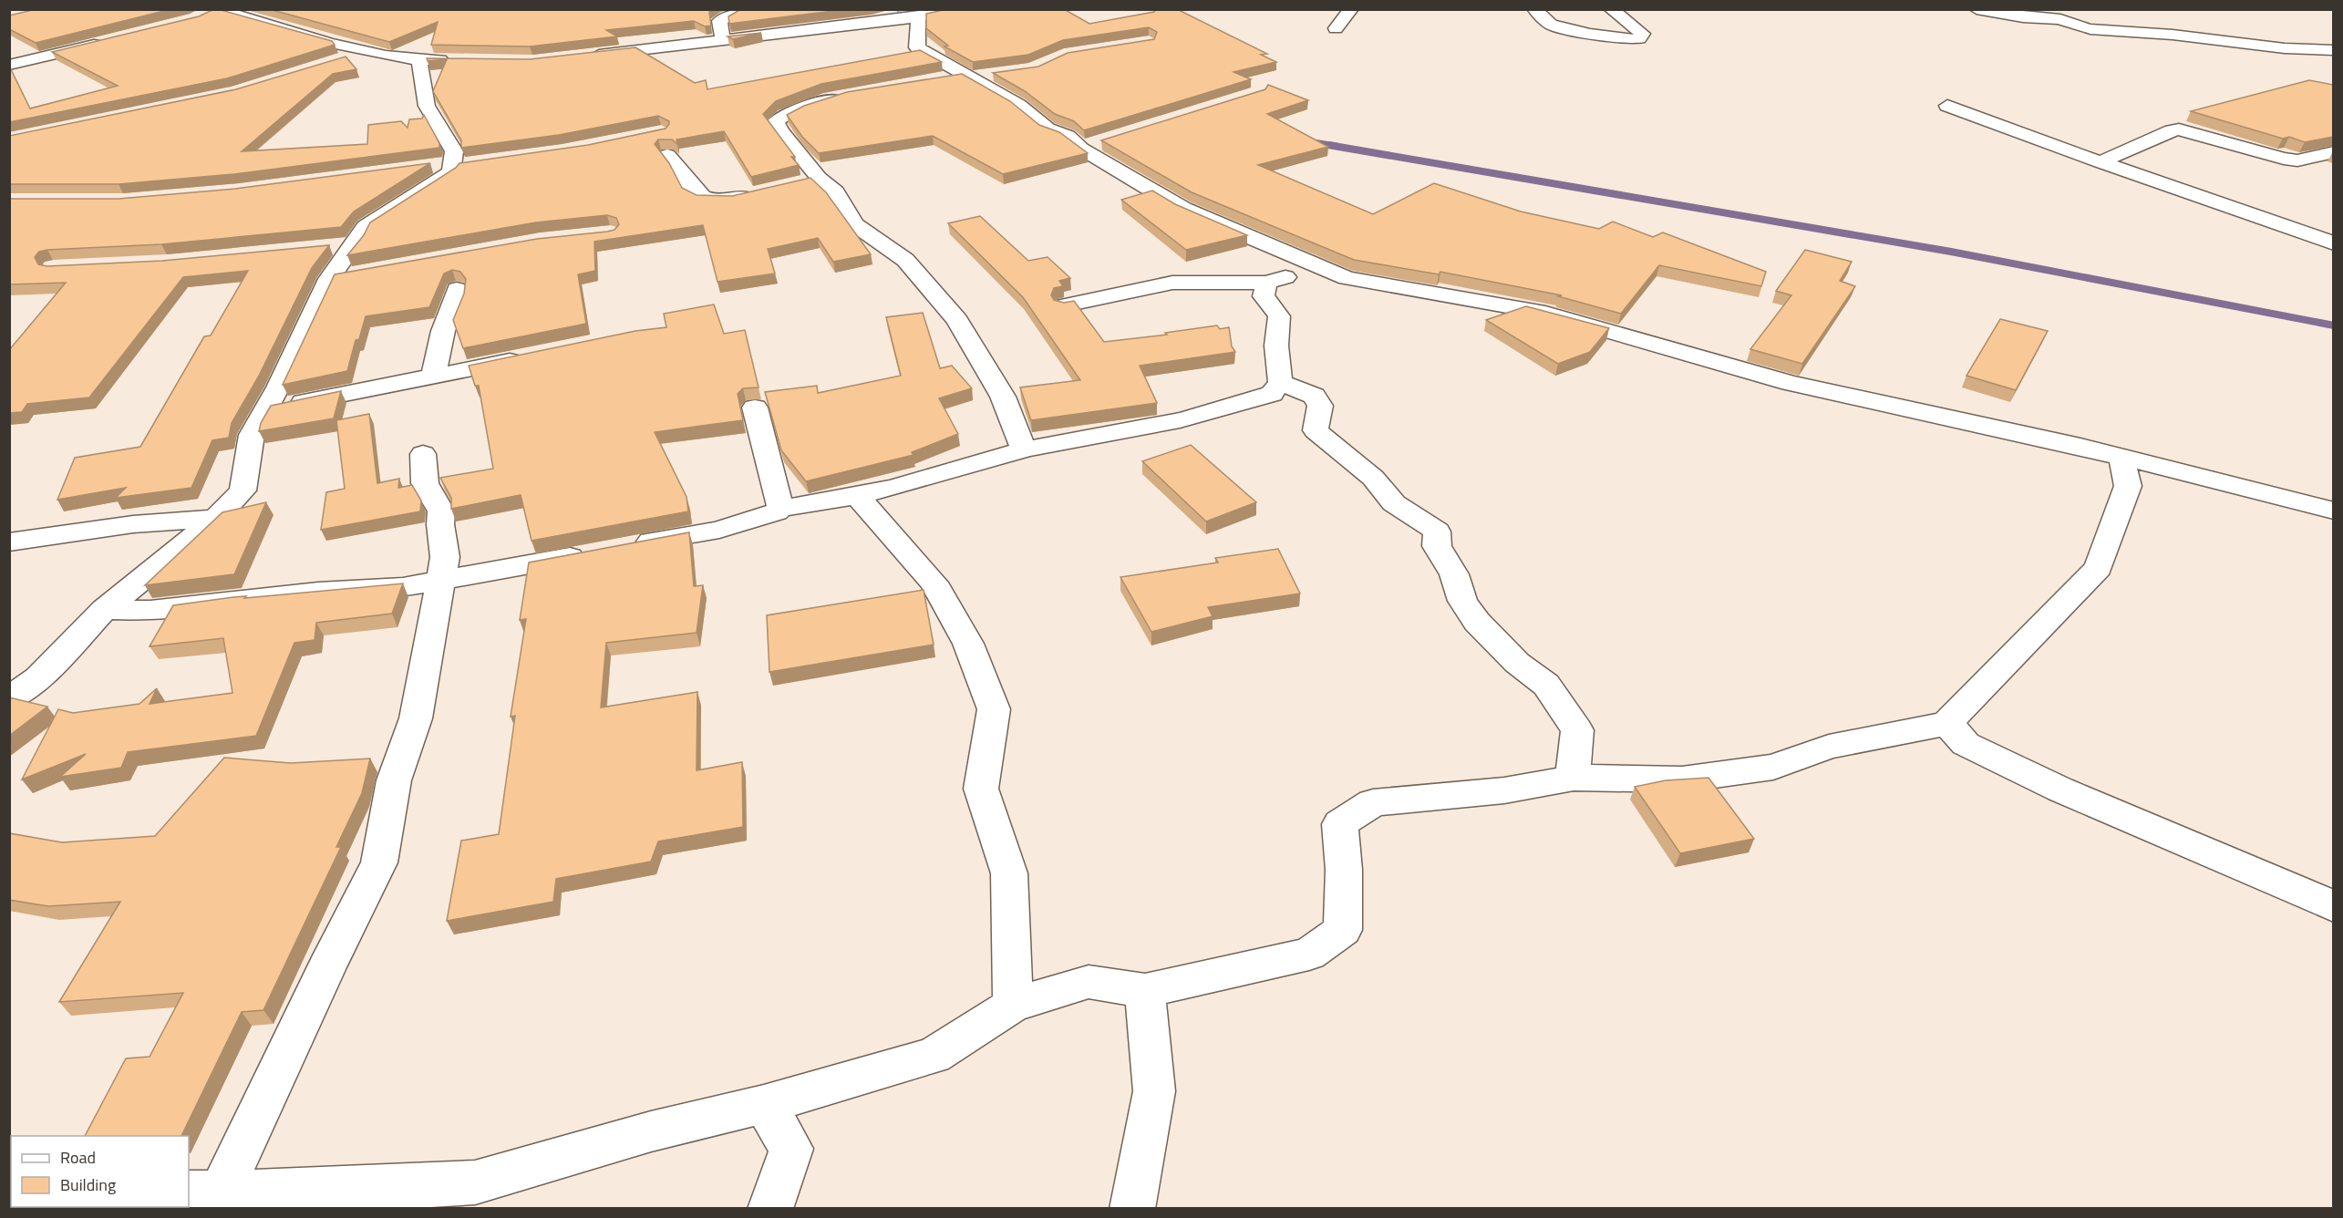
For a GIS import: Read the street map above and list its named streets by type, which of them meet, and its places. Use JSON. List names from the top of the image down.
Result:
{
  "legend": ["Road", "Building"]
}
